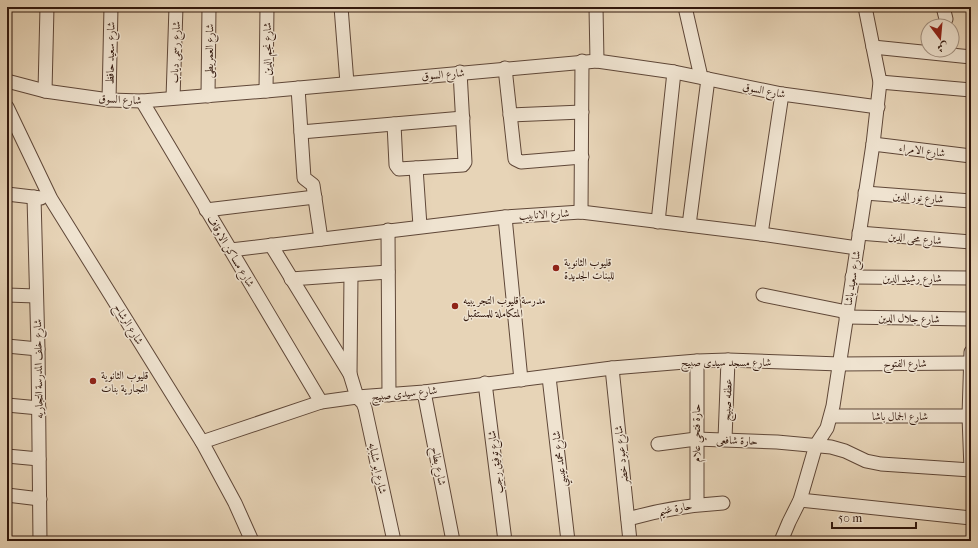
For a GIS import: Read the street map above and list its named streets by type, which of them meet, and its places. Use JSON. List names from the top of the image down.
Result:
{
  "streets": {
    "street": [
      "شارع نجم الدين",
      "شارع العمريطى",
      "شارع رسمى دياب",
      "شارع سعيد حافظ",
      "شارع السوق",
      "شارع الامراء",
      "شارع نور الدين",
      "شارع الانابيب",
      "شارع محى الدين",
      "شارع مساكن الاوقاف",
      "شارع سعيد باشا",
      "شارع رشيد الدين",
      "شارع جلال الدين",
      "شارع الرشاح",
      "شارع مسجد سيدى صبيح",
      "شارع الفتوح",
      "شارع خلف المدرسة التجاريه",
      "شارع سيدى صبيح",
      "عطفه صبيح",
      "شارع الجمال باشا",
      "حارة فتحي علام",
      "حارة شافعى",
      "شارع عبود خضر",
      "شارع محمد عيسي",
      "شارع توفيق رجب",
      "شارع بطاح",
      "شارع ابو شلبايه",
      "حارة غنيم"
    ]
  },
  "crossings": [
    ["شارع نجم الدين", "شارع السوق"],
    ["شارع العمريطى", "شارع السوق"],
    ["شارع رسمى دياب", "شارع السوق"],
    ["شارع سعيد حافظ", "شارع السوق"],
    ["شارع السوق", "شارع مساكن الاوقاف"],
    ["شارع السوق", "شارع سعيد باشا"],
    ["شارع الامراء", "شارع سعيد باشا"],
    ["شارع نور الدين", "شارع سعيد باشا"],
    ["شارع الانابيب", "شارع مساكن الاوقاف"],
    ["شارع الانابيب", "شارع سعيد باشا"],
    ["شارع محى الدين", "شارع سعيد باشا"],
    ["شارع مساكن الاوقاف", "شارع سيدى صبيح"],
    ["شارع سعيد باشا", "شارع رشيد الدين"],
    ["شارع سعيد باشا", "شارع جلال الدين"],
    ["شارع سعيد باشا", "شارع مسجد سيدى صبيح"],
    ["شارع سعيد باشا", "شارع الفتوح"],
    ["شارع سعيد باشا", "شارع الجمال باشا"],
    ["شارع سعيد باشا", "حارة شافعى"],
    ["شارع الرشاح", "شارع سيدى صبيح"],
    ["شارع مسجد سيدى صبيح", "شارع الفتوح"],
    ["شارع مسجد سيدى صبيح", "شارع سيدى صبيح"],
    ["شارع مسجد سيدى صبيح", "عطفه صبيح"],
    ["شارع مسجد سيدى صبيح", "حارة فتحي علام"],
    ["شارع مسجد سيدى صبيح", "شارع عبود خضر"],
    ["شارع سيدى صبيح", "شارع عبود خضر"],
    ["شارع سيدى صبيح", "شارع محمد عيسي"],
    ["شارع سيدى صبيح", "شارع توفيق رجب"],
    ["شارع سيدى صبيح", "شارع بطاح"],
    ["شارع سيدى صبيح", "شارع ابو شلبايه"],
    ["عطفه صبيح", "حارة شافعى"],
    ["حارة فتحي علام", "حارة شافعى"],
    ["حارة فتحي علام", "حارة غنيم"],
    ["شارع عبود خضر", "حارة غنيم"]
  ],
  "places": ["قليوب الثانوية للبنات الجديدة", "مدرسة قليوب التجريبيه المتكاملة للمستقبل", "قليوب الثانوية التجارية بنات"],
  "scale_bar": "50 m",
  "north": "bottom"
}
